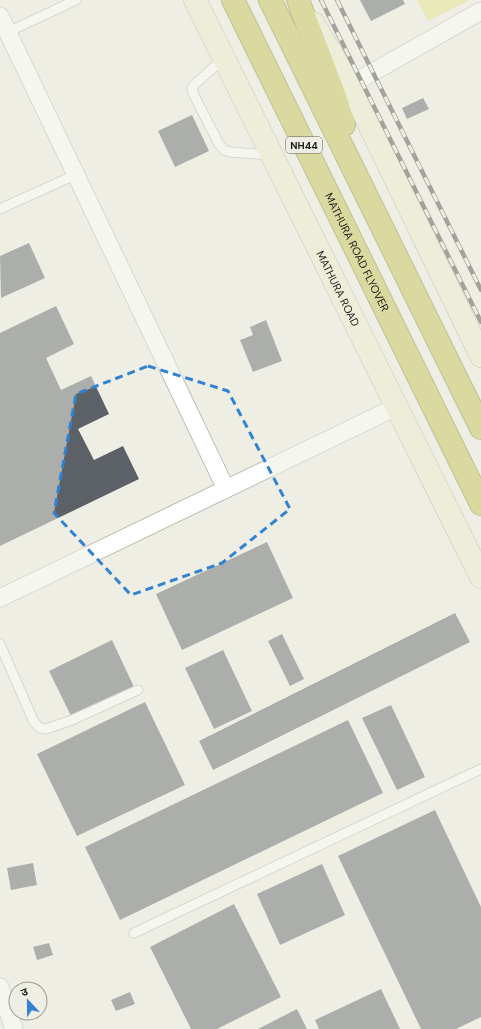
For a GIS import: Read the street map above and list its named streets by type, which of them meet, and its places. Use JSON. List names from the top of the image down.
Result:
{
  "streets": {
    "highway": ["NH44", "MATHURA ROAD FLYOVER"],
    "main road": ["MATHURA ROAD"]
  },
  "north": "top"
}
